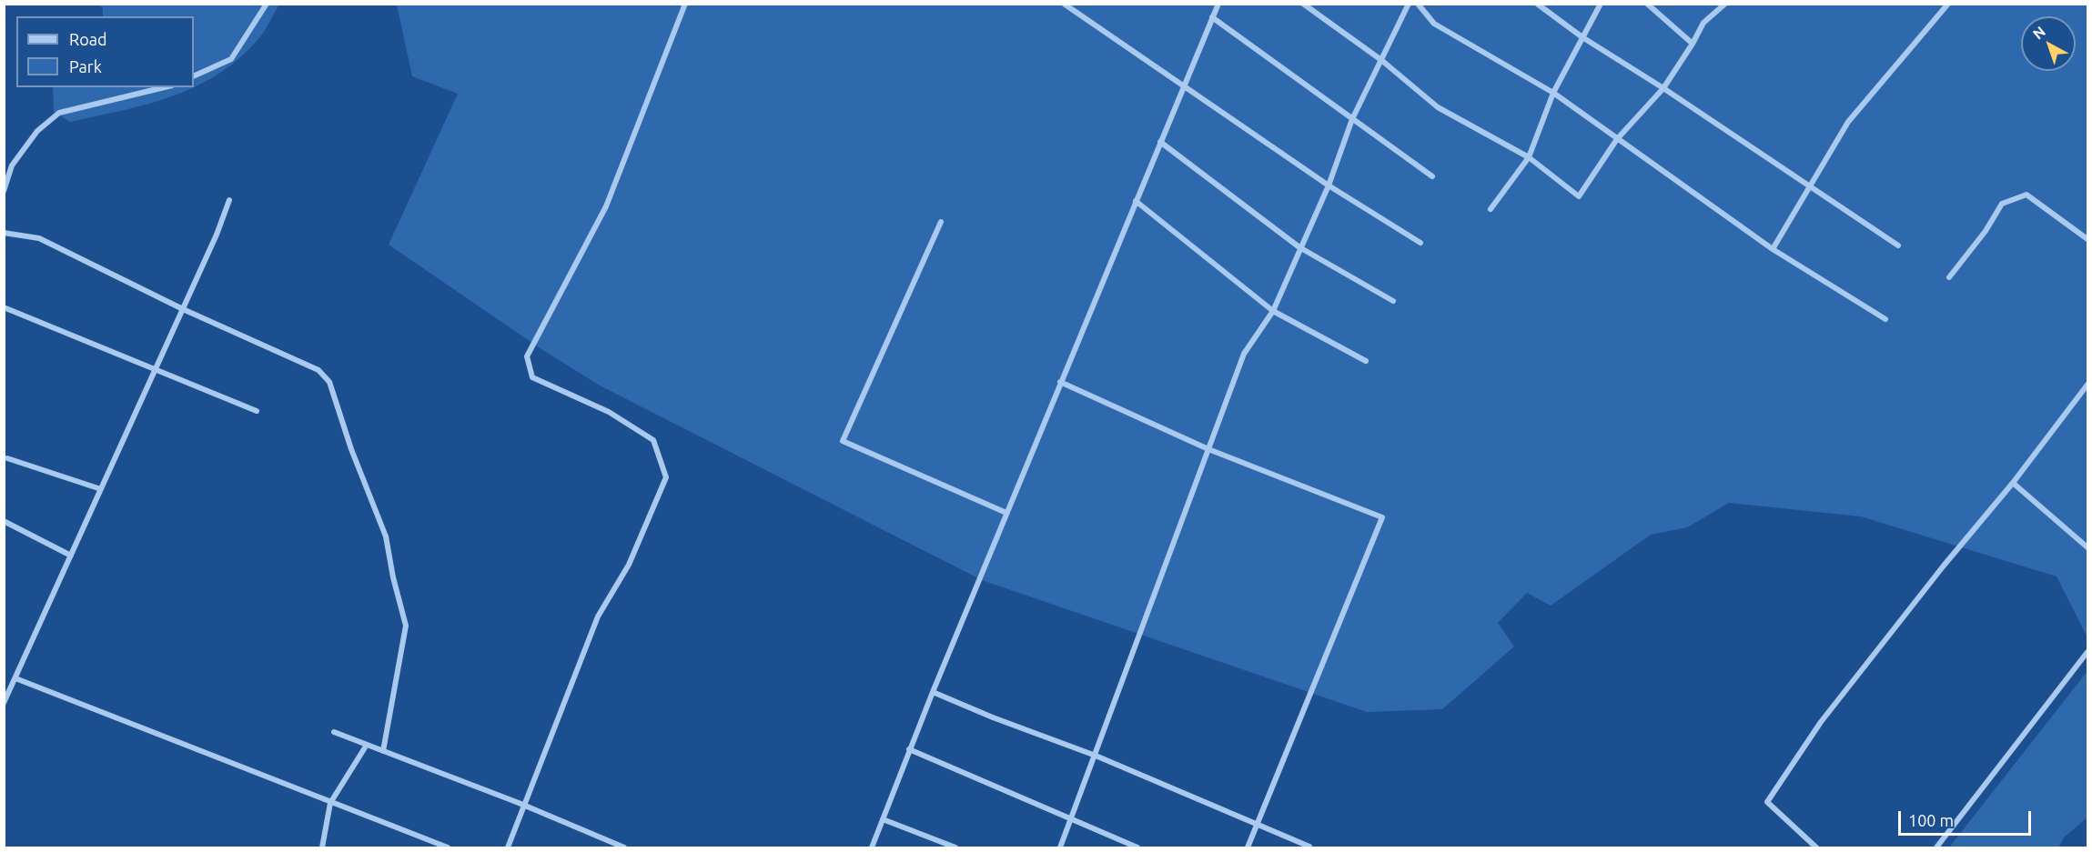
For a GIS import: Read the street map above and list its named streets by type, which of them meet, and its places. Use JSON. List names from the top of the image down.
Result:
{
  "legend": ["Road", "Park"],
  "scale_bar": "100 m",
  "north": "top left"
}
